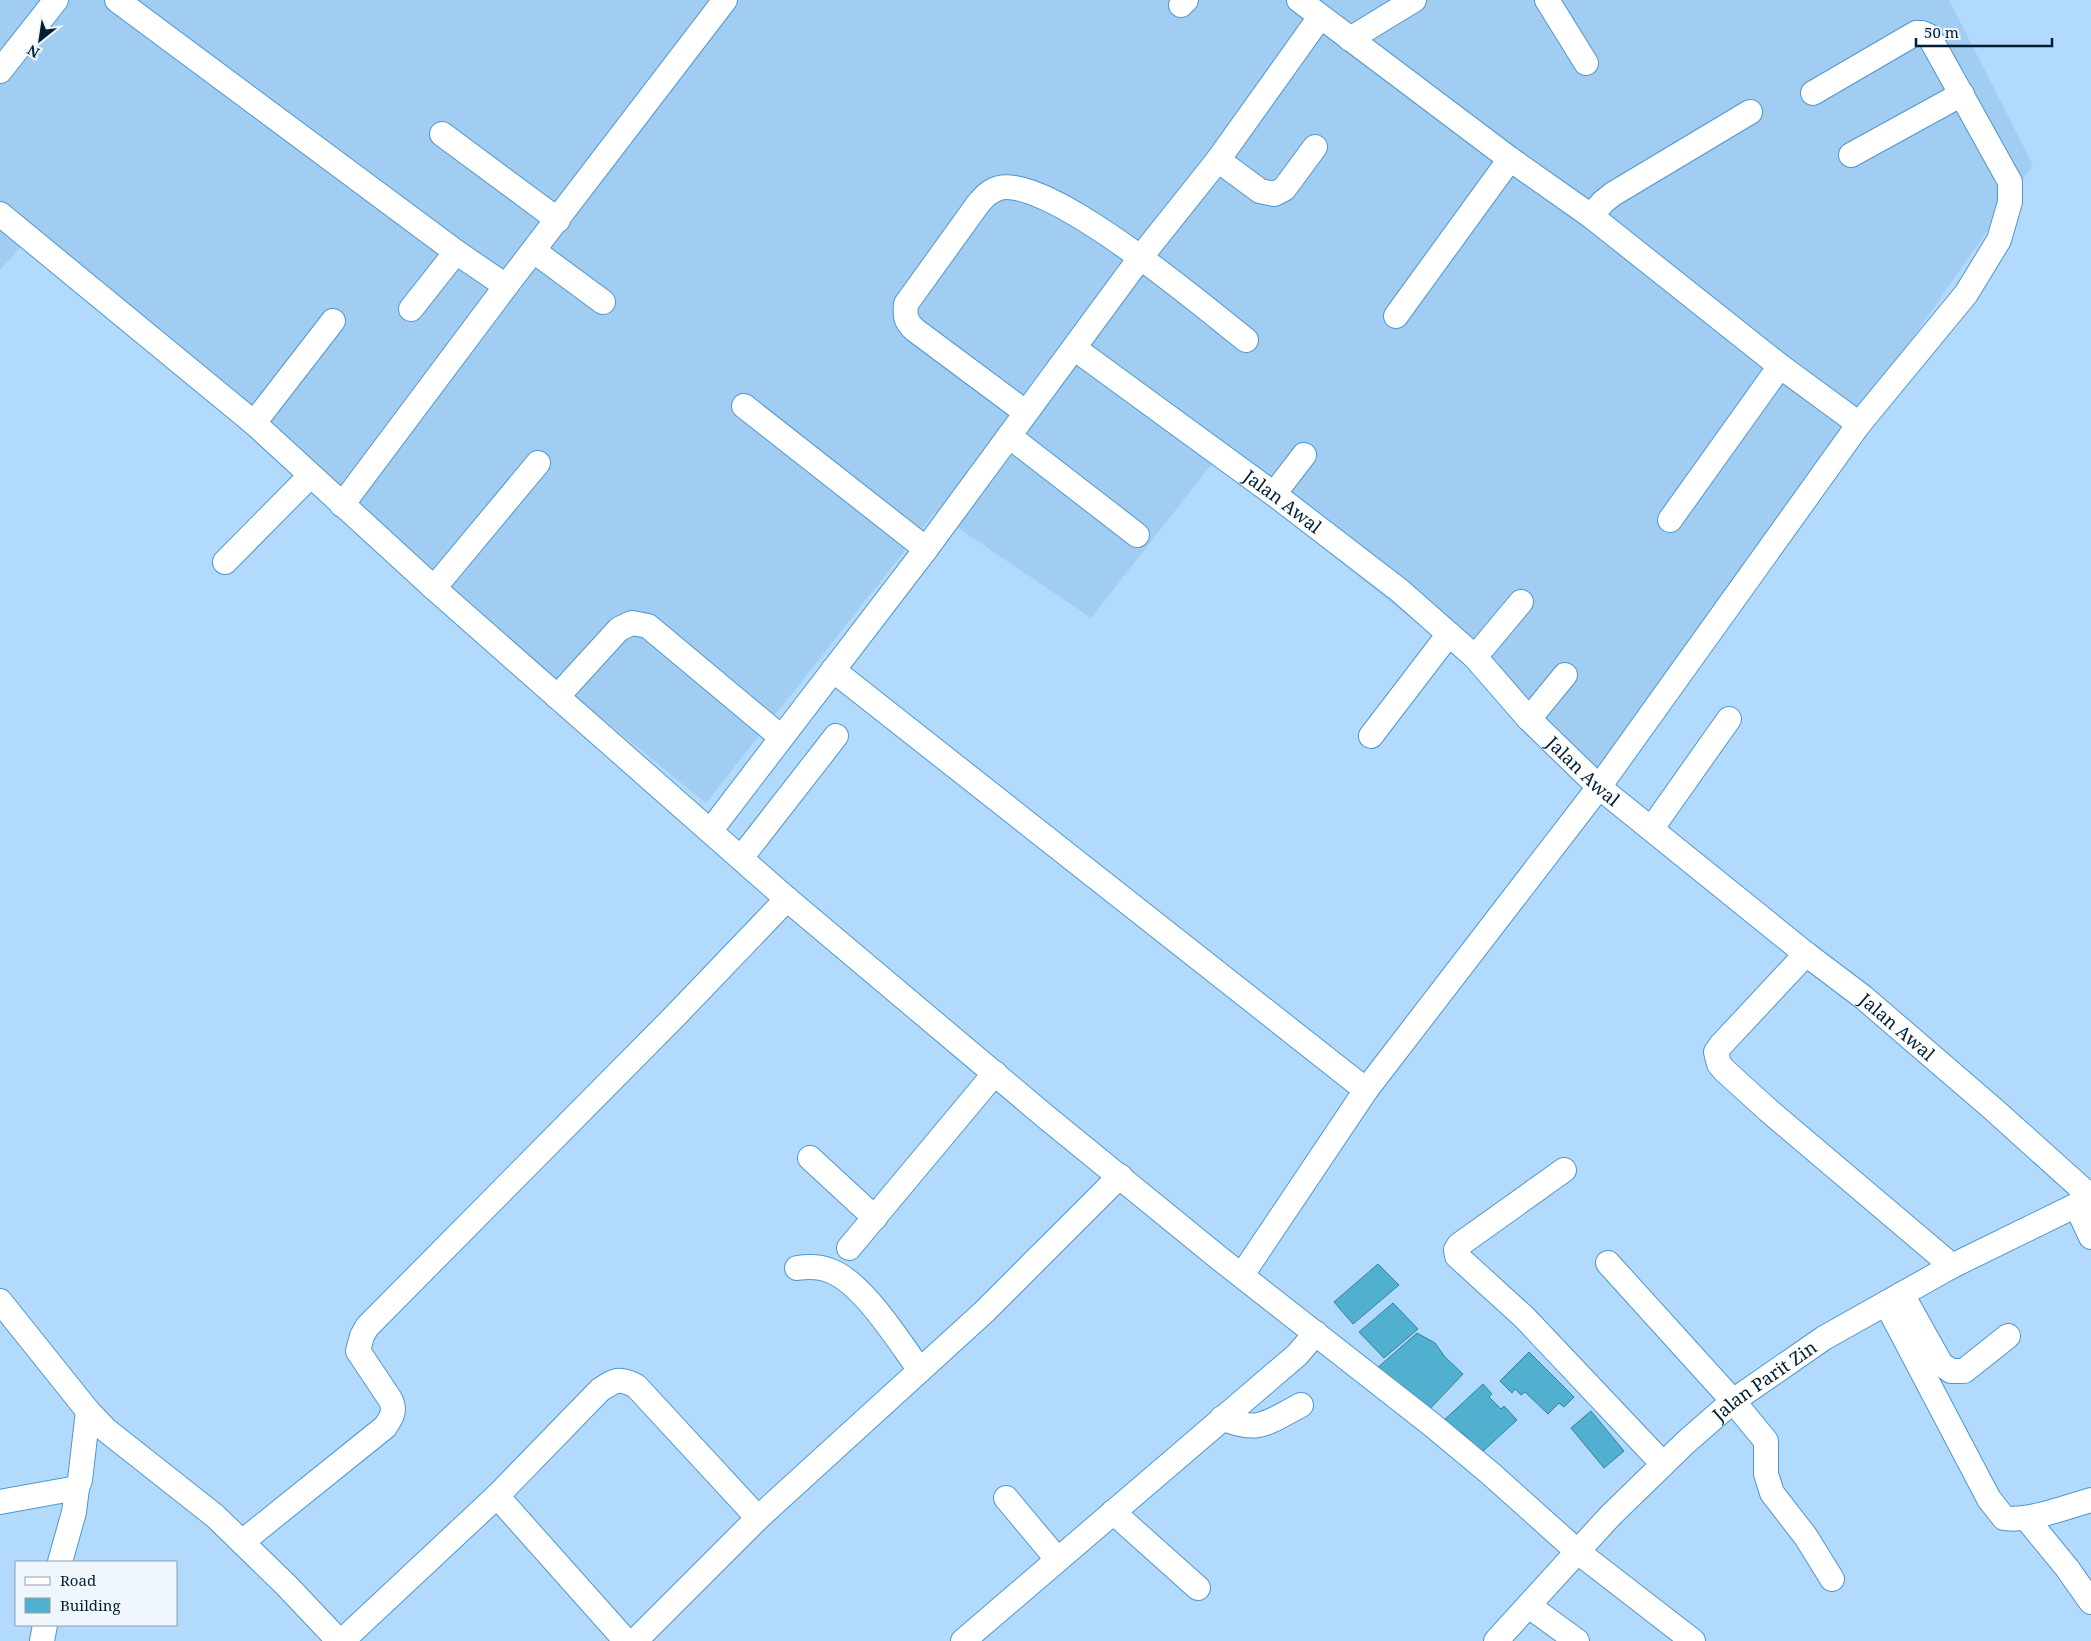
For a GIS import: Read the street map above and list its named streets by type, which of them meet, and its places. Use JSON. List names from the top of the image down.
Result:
{
  "streets": {
    "street": ["Jalan Awal", "Jalan Parit Zin"]
  },
  "crossings": [
    ["Jalan Awal", "Jalan Parit Zin"]
  ],
  "legend": ["Road", "Building"],
  "scale_bar": "50 m",
  "north": "bottom left"
}
